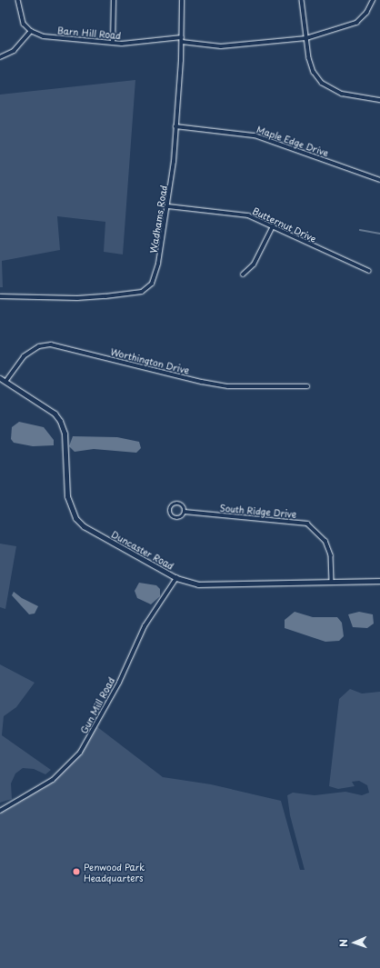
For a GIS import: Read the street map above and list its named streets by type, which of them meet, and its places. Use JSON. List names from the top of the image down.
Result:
{
  "streets": {
    "street": [
      "Barn Hill Road",
      "Maple Edge Drive",
      "Wadhams Road",
      "Butternut Drive",
      "Worthington Drive",
      "South Ridge Drive",
      "Duncaster Road",
      "Gun Mill Road"
    ]
  },
  "crossings": [
    ["Barn Hill Road", "Wadhams Road"],
    ["Maple Edge Drive", "Wadhams Road"],
    ["Wadhams Road", "Butternut Drive"],
    ["Worthington Drive", "Duncaster Road"],
    ["South Ridge Drive", "Duncaster Road"],
    ["Duncaster Road", "Gun Mill Road"]
  ],
  "places": ["Penwood Park Headquarters"],
  "north": "left"
}
